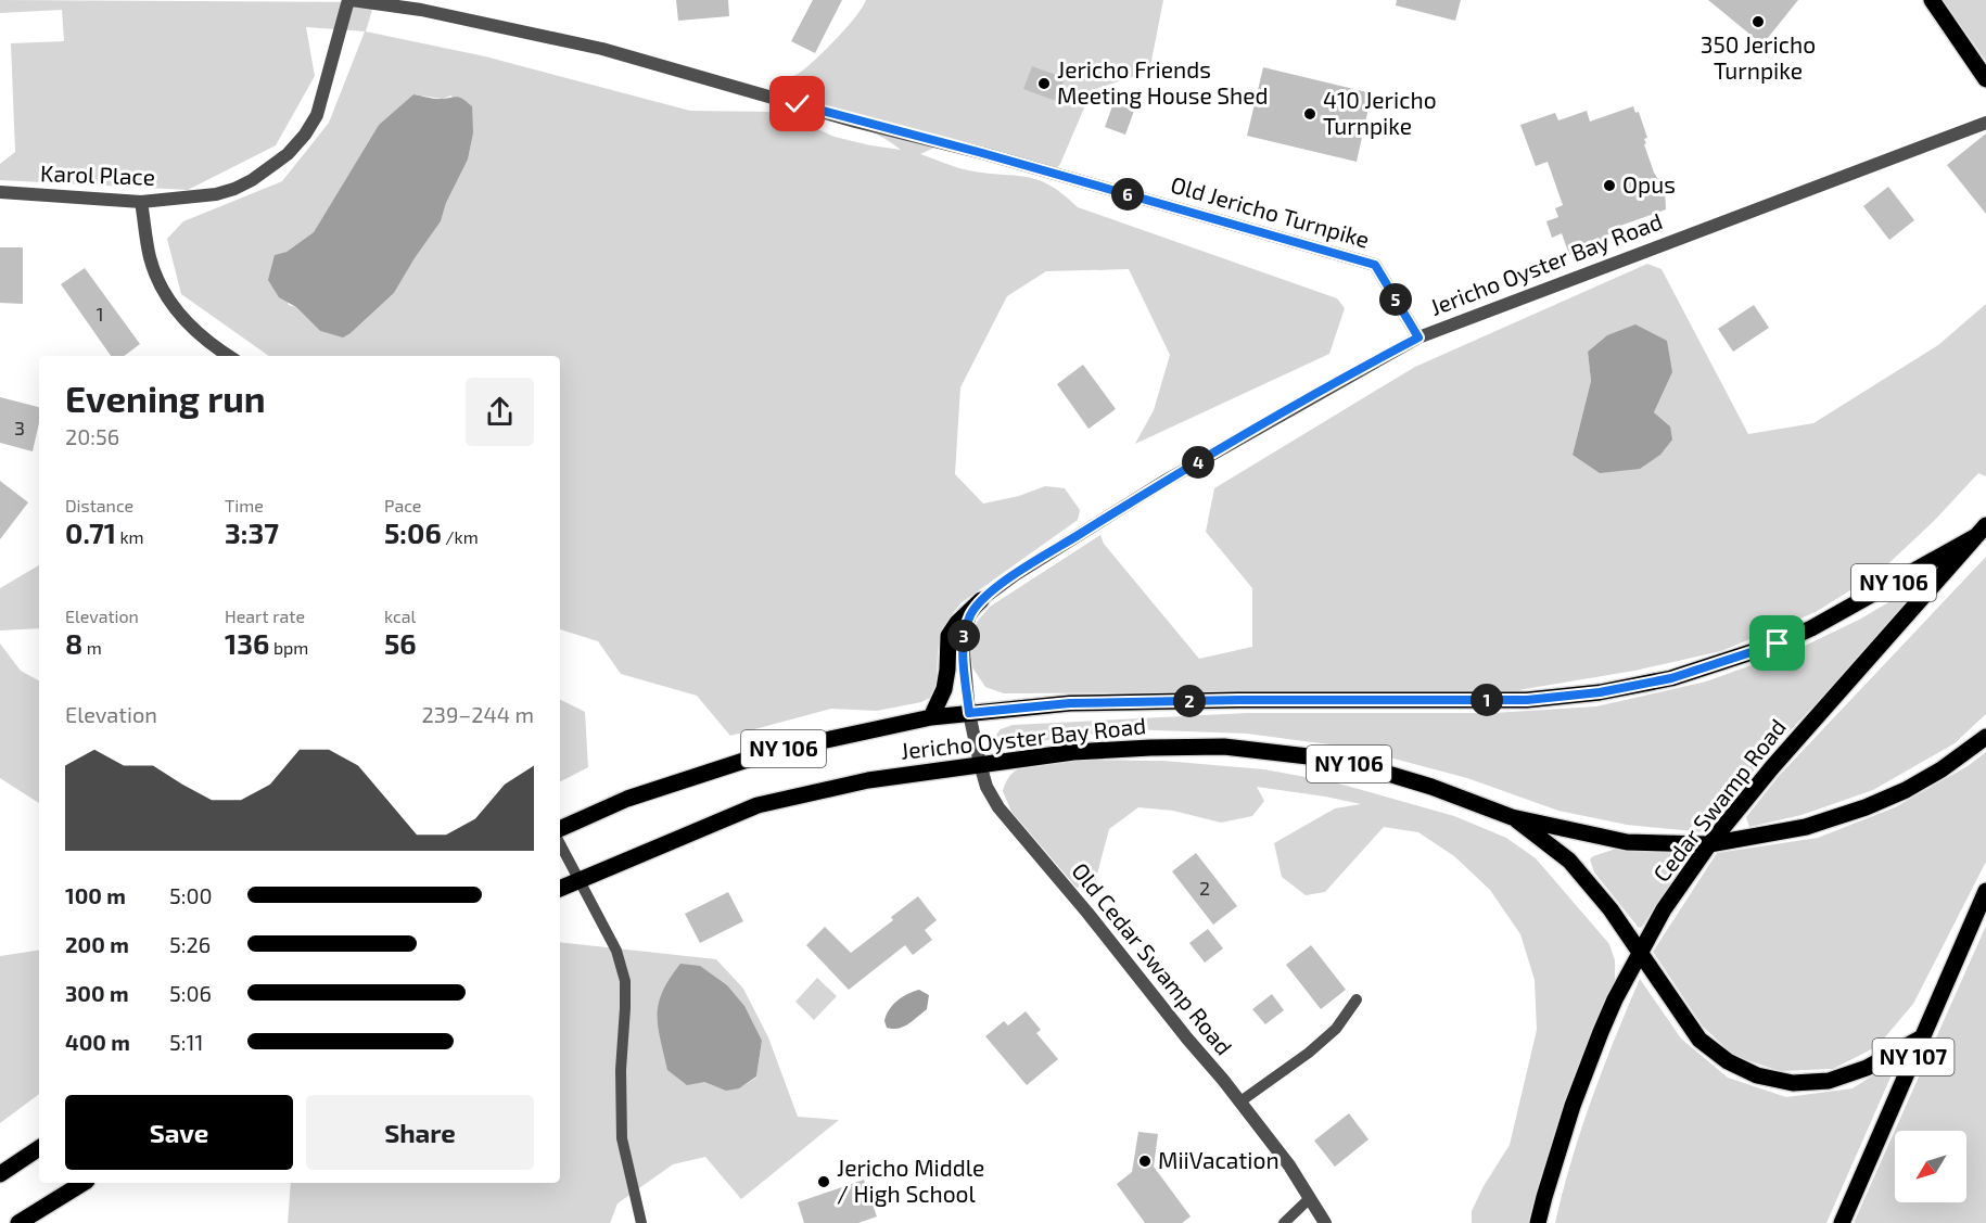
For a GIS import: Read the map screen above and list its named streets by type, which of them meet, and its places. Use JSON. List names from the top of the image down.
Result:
{
  "streets": {
    "main road": [
      "Jericho Oyster Bay Road",
      "NY 106",
      "Cedar Swamp Road",
      "NY 107"
    ],
    "street": ["Karol Place", "Old Jericho Turnpike", "Old Cedar Swamp Road"]
  },
  "crossings": [
    ["Karol Place", "Old Jericho Turnpike"],
    ["Old Jericho Turnpike", "Jericho Oyster Bay Road"],
    ["Jericho Oyster Bay Road", "Cedar Swamp Road"],
    ["Jericho Oyster Bay Road", "Old Cedar Swamp Road"]
  ],
  "places": [
    "350 Jericho Turnpike",
    "Jericho Friends Meeting House Shed",
    "410 Jericho Turnpike",
    "Opus",
    "MiiVacation",
    "Jericho Middle / High School"
  ],
  "house_numbers": ["1", "3", "2"],
  "north": "bottom left",
  "page": {
    "pins": [
      "6",
      "5",
      "4",
      "3",
      "1",
      "2"
    ],
    "heading": ["Evening run", "20:56"],
    "stats": [
      ["Distance", "0.71 km"],
      ["Time", "3:37"],
      ["Pace", "5:06 /km"],
      ["Elevation", "8 m"],
      ["Heart rate", "136 bpm"],
      ["kcal", "56"]
    ],
    "chart": ["Elevation", "239–244 m"],
    "list": [
      {
        "name": "100 m",
        "note": "5:00"
      },
      {
        "name": "200 m",
        "note": "5:26"
      },
      {
        "name": "300 m",
        "note": "5:06"
      },
      {
        "name": "400 m",
        "note": "5:11"
      }
    ],
    "buttons": ["Save", "Share"]
  }
}
